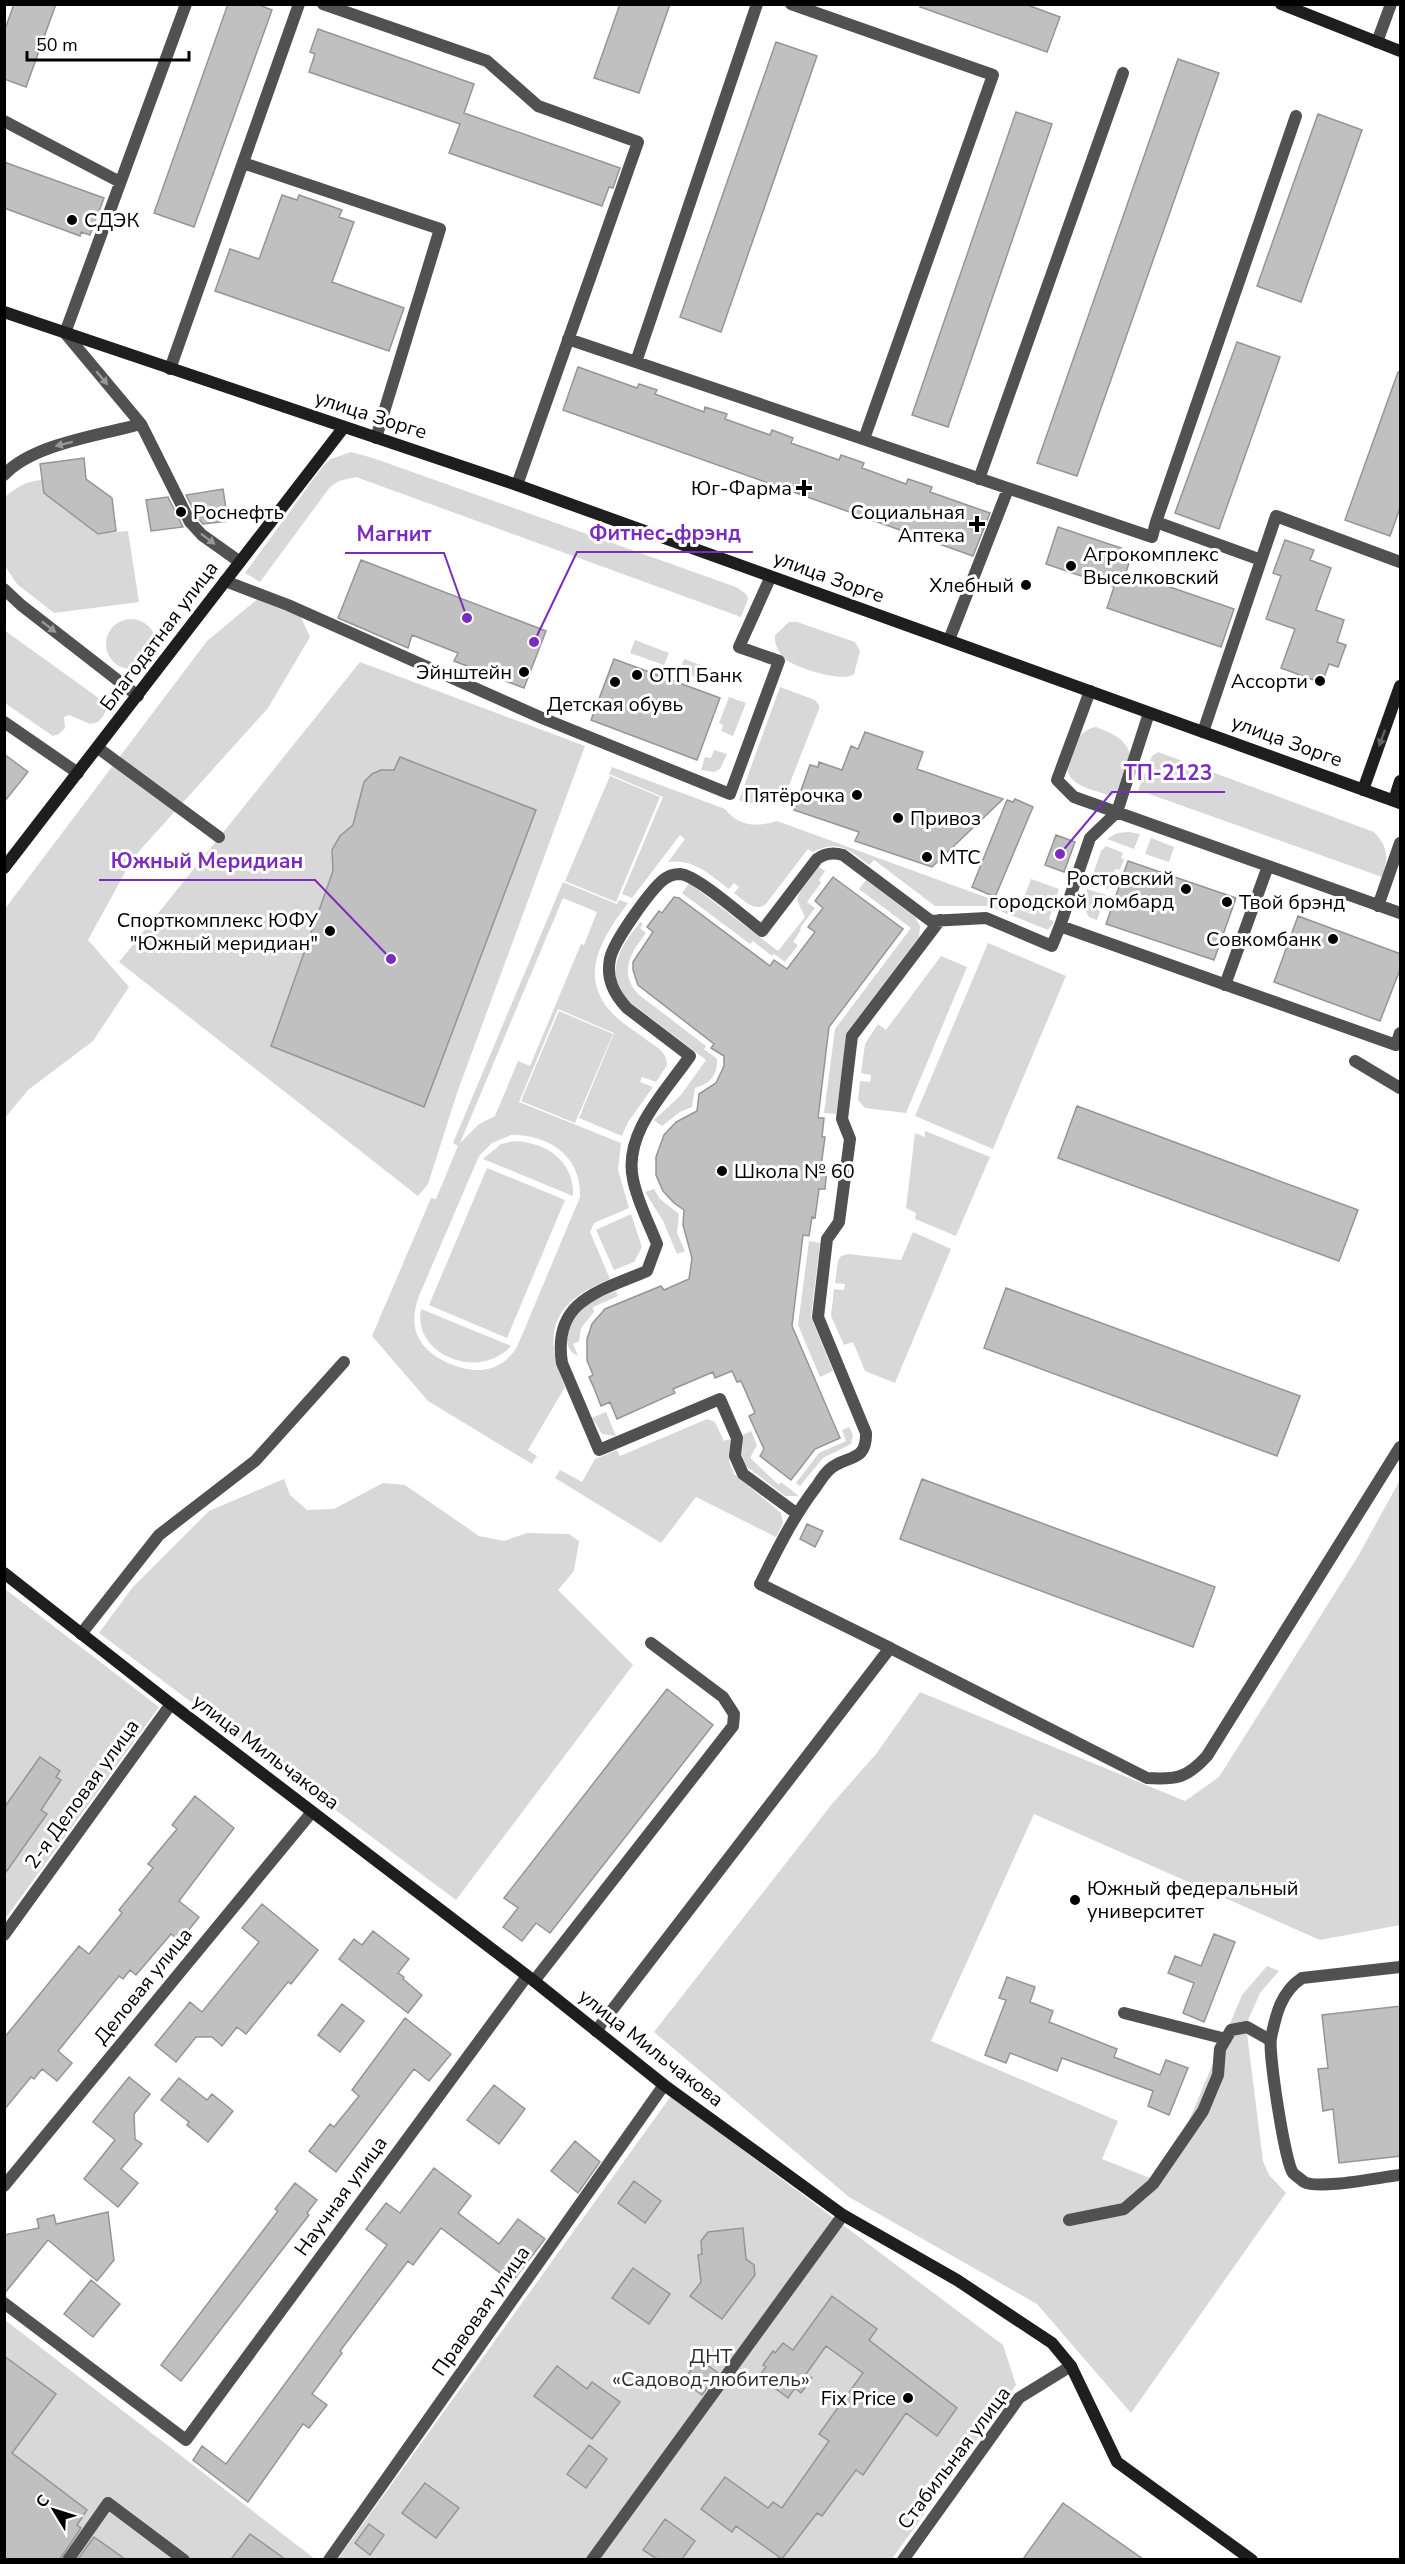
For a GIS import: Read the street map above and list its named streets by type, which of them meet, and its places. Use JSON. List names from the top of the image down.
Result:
{
  "streets": {
    "street": [
      "улица Зорге",
      "Благодатная улица",
      "улица Мильчакова",
      "2-я Деловая улица",
      "Деловая улица",
      "Научная улица",
      "Правовая улица",
      "Стабильная улица"
    ]
  },
  "crossings": [
    ["улица Зорге", "Благодатная улица"],
    ["улица Мильчакова", "2-я Деловая улица"],
    ["улица Мильчакова", "Деловая улица"],
    ["улица Мильчакова", "Научная улица"],
    ["улица Мильчакова", "Правовая улица"],
    ["улица Мильчакова", "Стабильная улица"]
  ],
  "parks": ["ДНТ «Садовод-любитель»"],
  "places": {
    "other": [
      "СДЭК",
      "Роснефть",
      "Агрокомплекс Выселковский",
      "Хлебный",
      "Магнит",
      "Фитнес-фрэнд",
      "Эйнштейн",
      "ОТП Банк",
      "Ассорти",
      "Детская обувь",
      "Пятёрочка",
      "Привоз",
      "ТП-2123",
      "МТС",
      "Ростовский городской ломбард",
      "Твой брэнд",
      "Спорткомплекс ЮФУ \"Южный меридиан\"",
      "Совкомбанк",
      "Южный Меридиан",
      "Школа № 60",
      "Южный федеральный университет",
      "Fix Price"
    ],
    "health": ["Юг-Фарма", "Социальная Аптека"]
  },
  "scale_bar": "50 m",
  "north": "top left"
}
